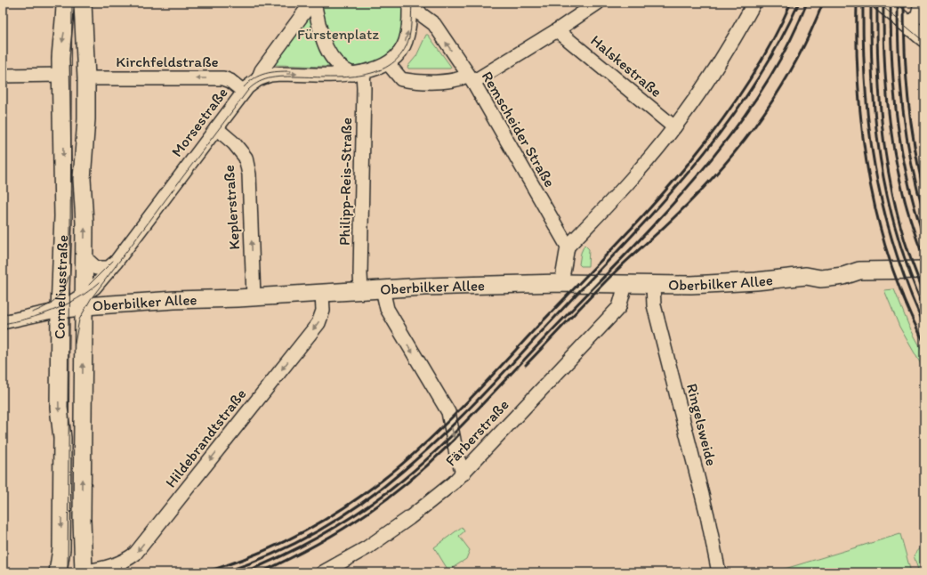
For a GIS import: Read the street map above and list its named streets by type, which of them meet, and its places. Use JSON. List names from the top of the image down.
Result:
{
  "streets": {
    "main road": ["Oberbilker Allee", "Corneliusstraße"],
    "street": [
      "Kirchfeldstraße",
      "Halskestraße",
      "Morsestraße",
      "Remscheider Straße",
      "Philipp-Reis-Straße",
      "Keplerstraße",
      "Ringelsweide",
      "Färberstraße",
      "Hildebrandtstraße"
    ]
  },
  "crossings": [
    ["Kirchfeldstraße", "Morsestraße"],
    ["Kirchfeldstraße", "Corneliusstraße"],
    ["Morsestraße", "Keplerstraße"],
    ["Morsestraße", "Oberbilker Allee"],
    ["Morsestraße", "Corneliusstraße"],
    ["Philipp-Reis-Straße", "Oberbilker Allee"],
    ["Keplerstraße", "Oberbilker Allee"],
    ["Oberbilker Allee", "Corneliusstraße"],
    ["Oberbilker Allee", "Ringelsweide"],
    ["Oberbilker Allee", "Färberstraße"],
    ["Oberbilker Allee", "Hildebrandtstraße"],
    ["Corneliusstraße", "Hildebrandtstraße"]
  ],
  "one_way": ["Kirchfeldstraße", "Keplerstraße", "Hildebrandtstraße"],
  "parks": ["Fürstenplatz"]
}
